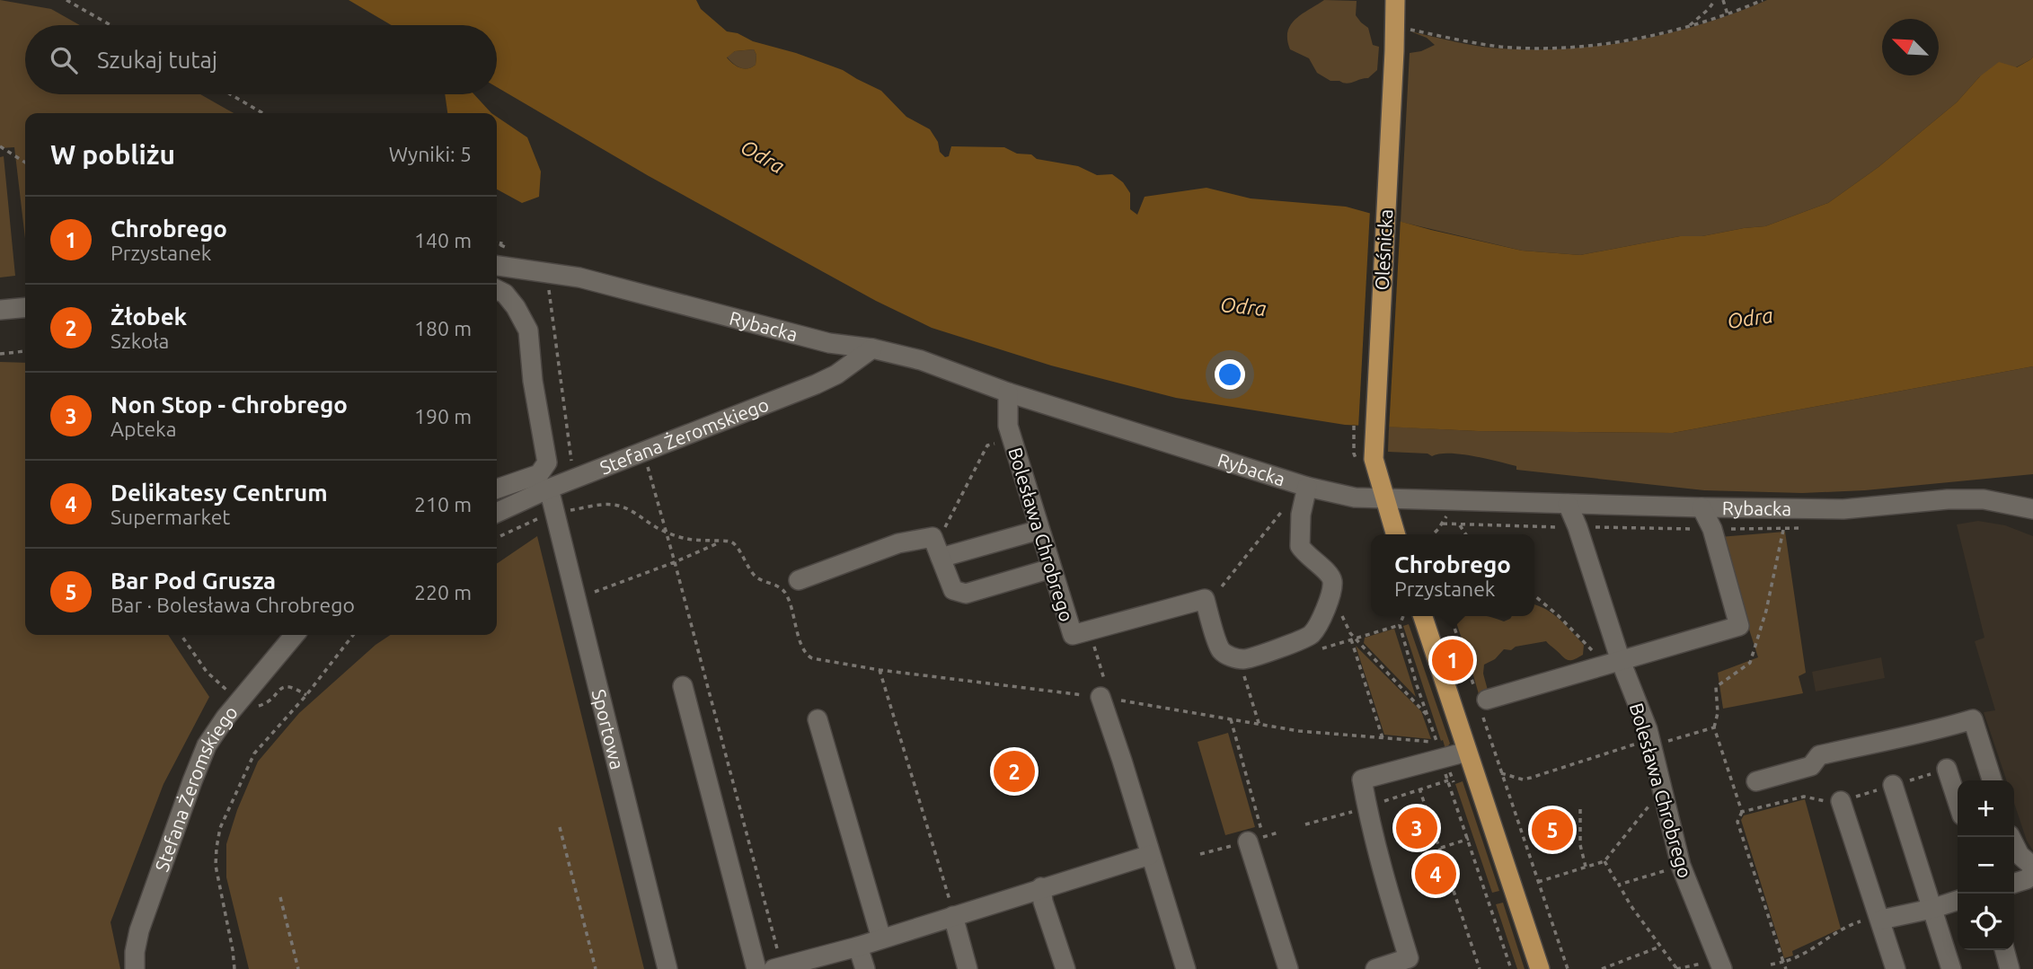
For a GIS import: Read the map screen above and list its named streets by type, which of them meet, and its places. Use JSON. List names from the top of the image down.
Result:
{
  "streets": {
    "main road": ["Oleśnicka"],
    "street": [
      "Rybacka",
      "Stefana Żeromskiego",
      "Bolesława Chrobrego",
      "Sportowa"
    ]
  },
  "crossings": [
    ["Oleśnicka", "Rybacka"],
    ["Rybacka", "Stefana Żeromskiego"],
    ["Rybacka", "Bolesława Chrobrego"],
    ["Stefana Żeromskiego", "Sportowa"]
  ],
  "water": ["Odra"],
  "north": "top left",
  "page": {
    "search": "Szukaj tutaj",
    "heading": ["W pobliżu", "Wyniki: 5"],
    "list": [
      {
        "mark": "1",
        "name": "Chrobrego",
        "note": "Przystanek",
        "value": "140 m"
      },
      {
        "mark": "2",
        "name": "Żłobek",
        "note": "Szkoła",
        "value": "180 m"
      },
      {
        "mark": "3",
        "name": "Non Stop - Chrobrego",
        "note": "Apteka",
        "value": "190 m"
      },
      {
        "mark": "4",
        "name": "Delikatesy Centrum",
        "note": "Supermarket",
        "value": "210 m"
      },
      {
        "mark": "5",
        "name": "Bar Pod Grusza",
        "note": "Bar · Bolesława Chrobrego",
        "value": "220 m"
      }
    ],
    "popup": ["Chrobrego", "Przystanek"],
    "pins": [
      "1",
      "2",
      "3",
      "5",
      "4"
    ],
    "map_buttons": ["+", "−"]
  }
}
